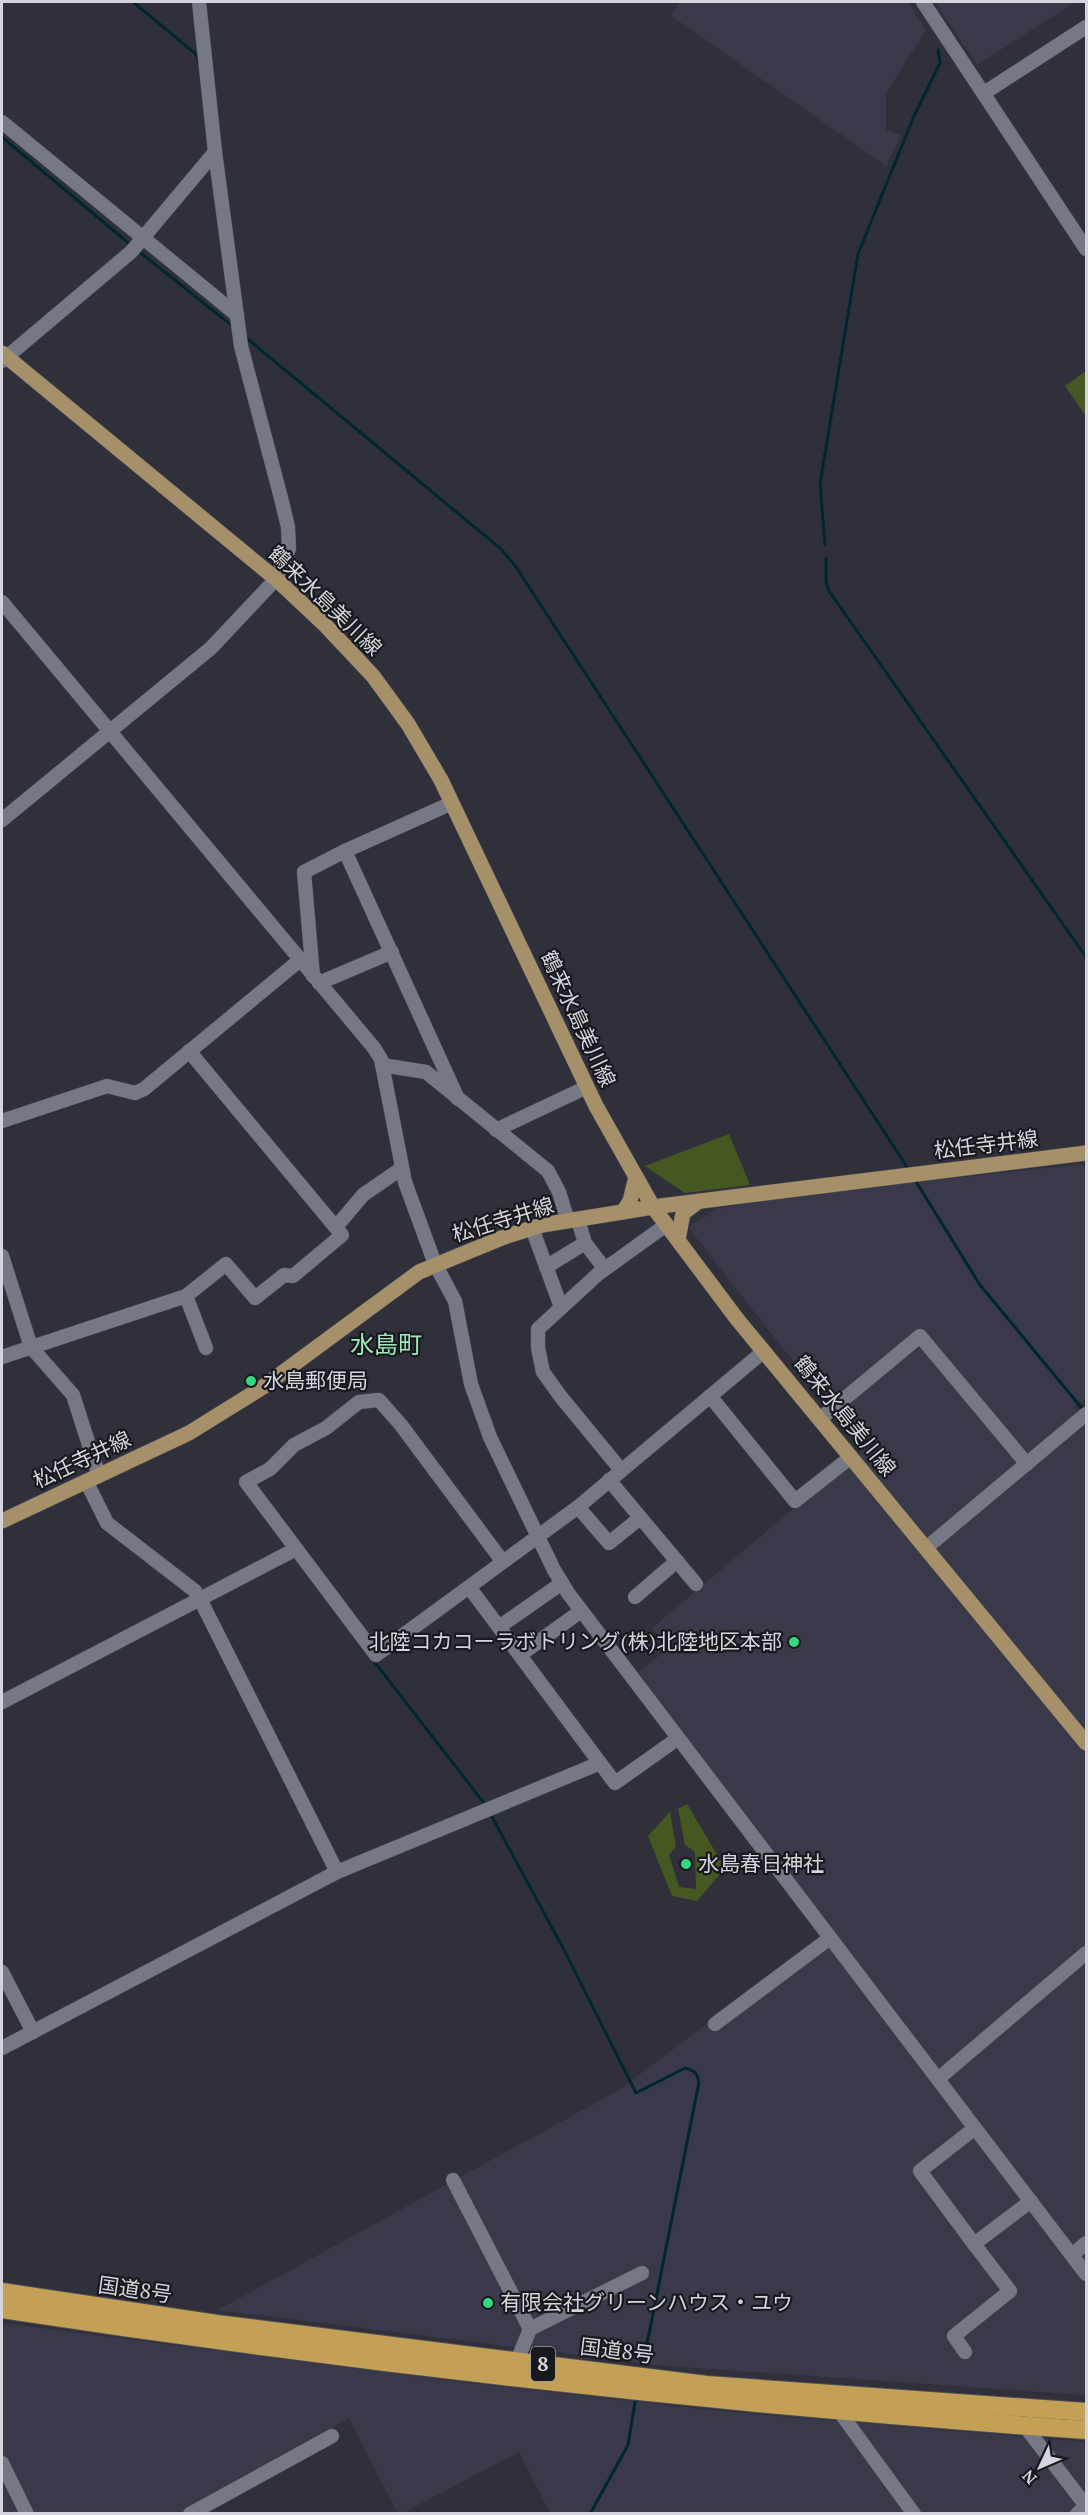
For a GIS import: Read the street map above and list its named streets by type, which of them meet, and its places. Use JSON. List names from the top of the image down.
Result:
{
  "streets": {
    "highway": ["国道8号", "8"],
    "main road": ["鶴来水島美川線", "松任寺井線"]
  },
  "crossings": [
    ["鶴来水島美川線", "松任寺井線"]
  ],
  "districts": ["水島町"],
  "places": [
    "水島郵便局",
    "北陸コカコーラボトリング(株)北陸地区本部",
    "水島春日神社",
    "有限会社グリーンハウス・ユウ"
  ],
  "north": "bottom left"
}
